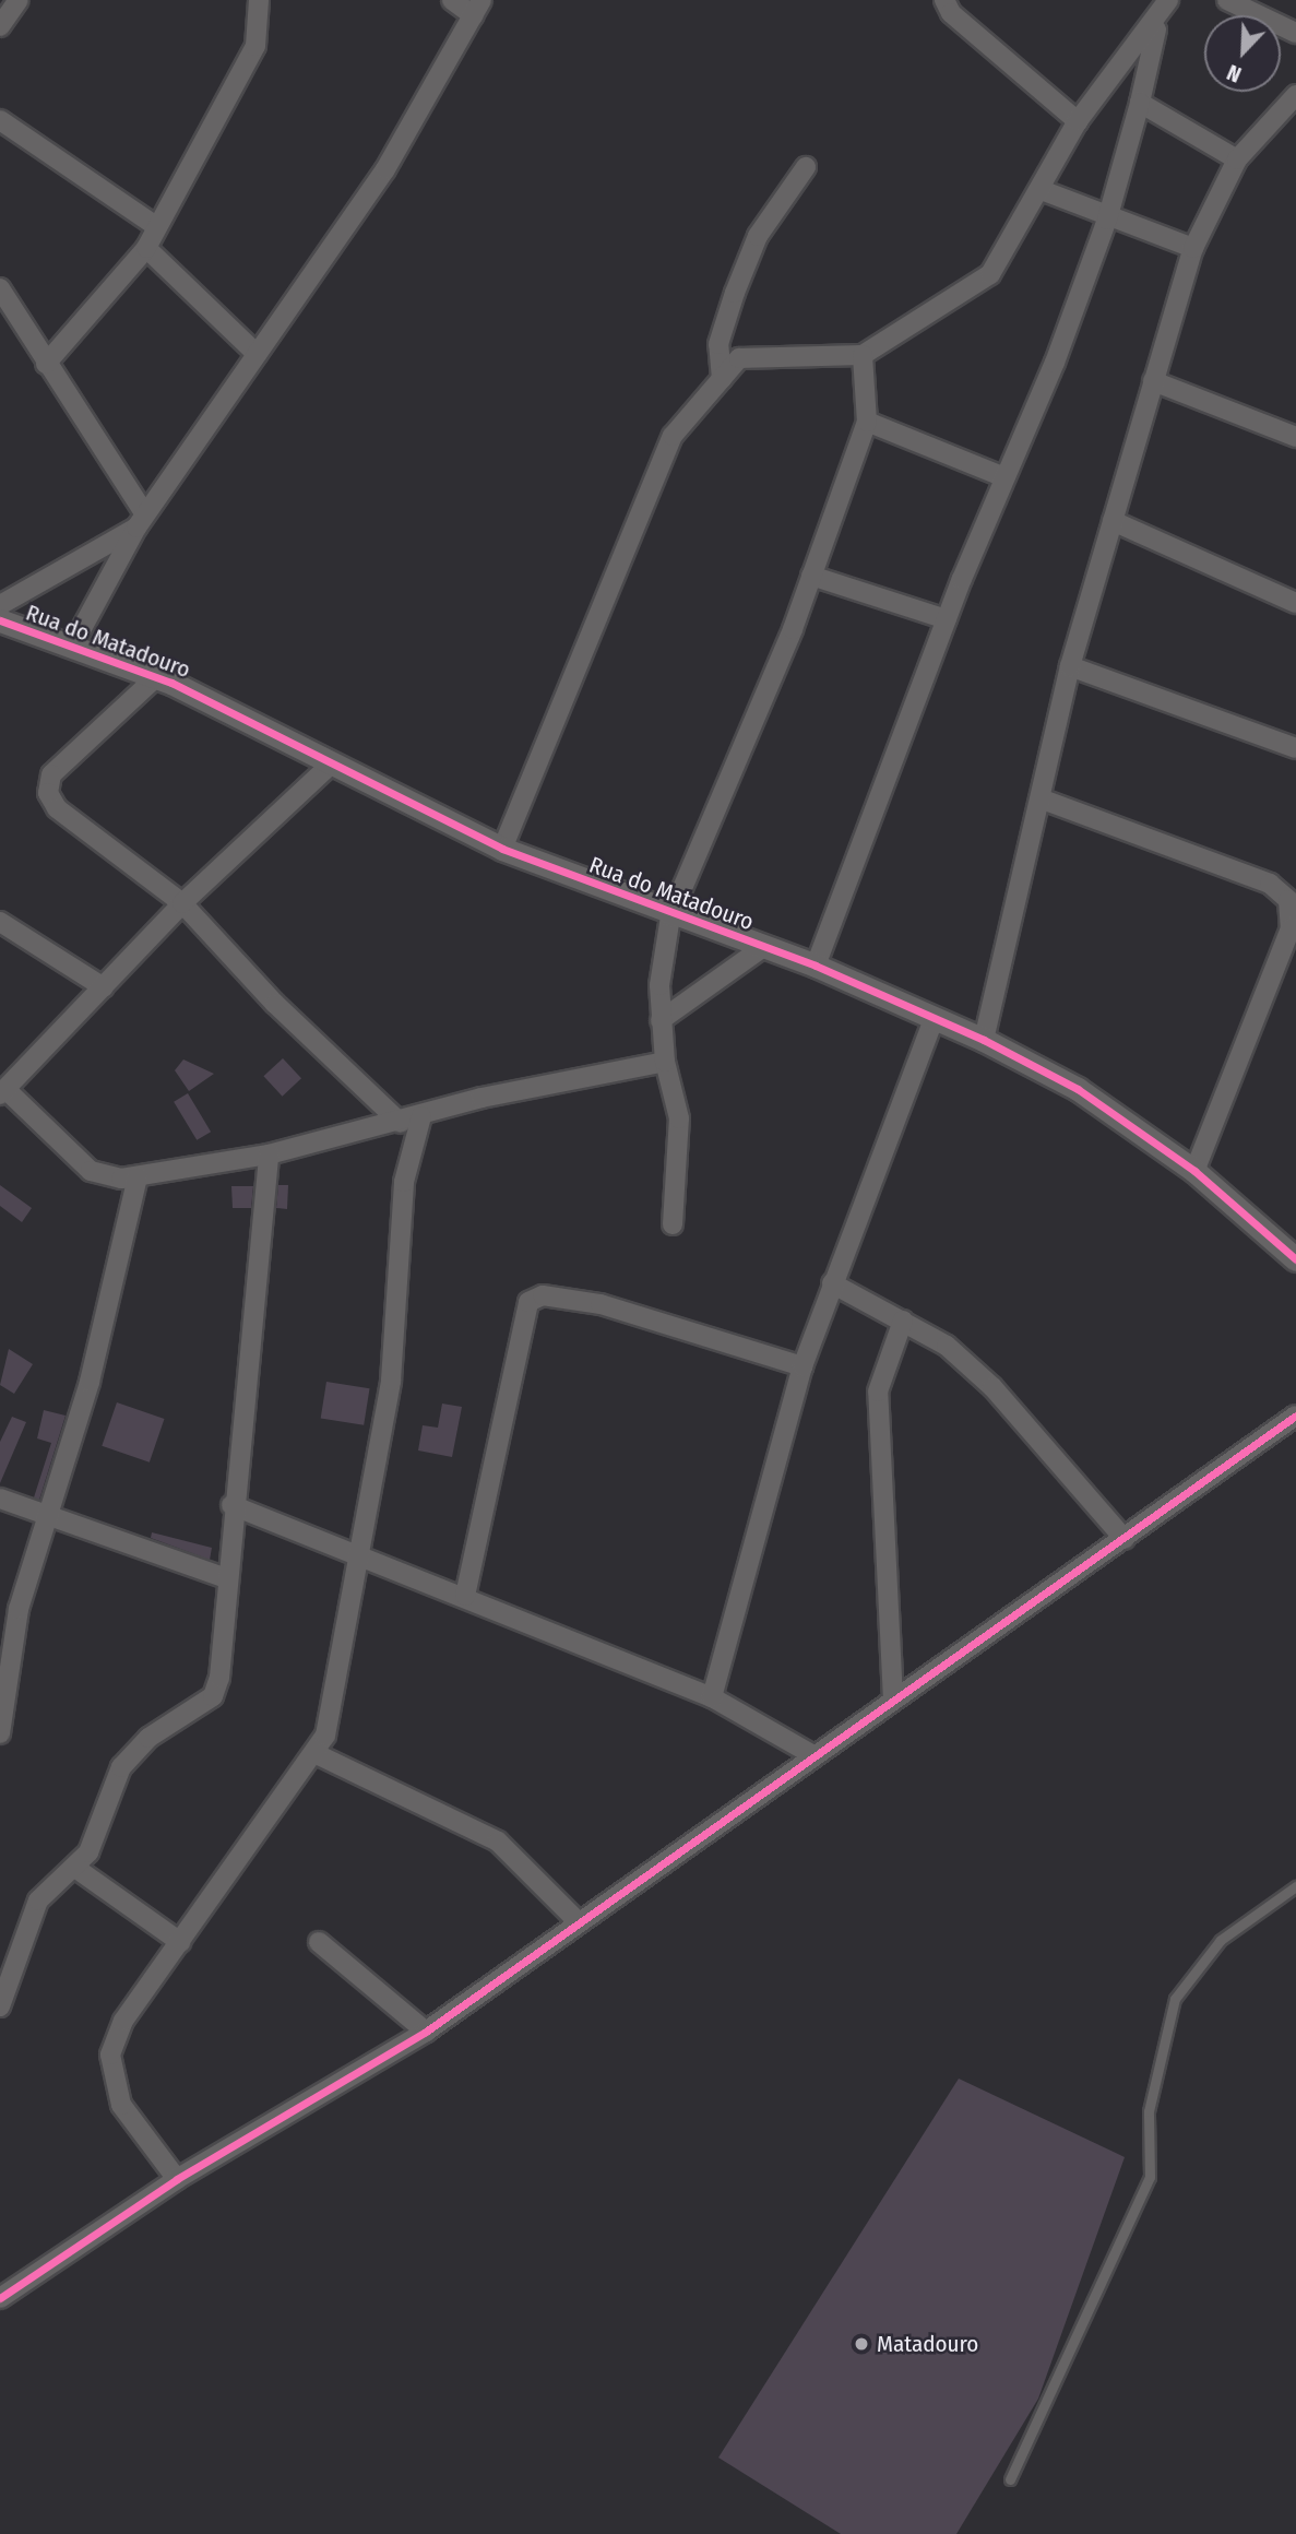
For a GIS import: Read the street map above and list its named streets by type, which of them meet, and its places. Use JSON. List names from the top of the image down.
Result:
{
  "streets": {
    "street": ["Rua do Matadouro"]
  },
  "places": ["Matadouro"],
  "north": "bottom left"
}
